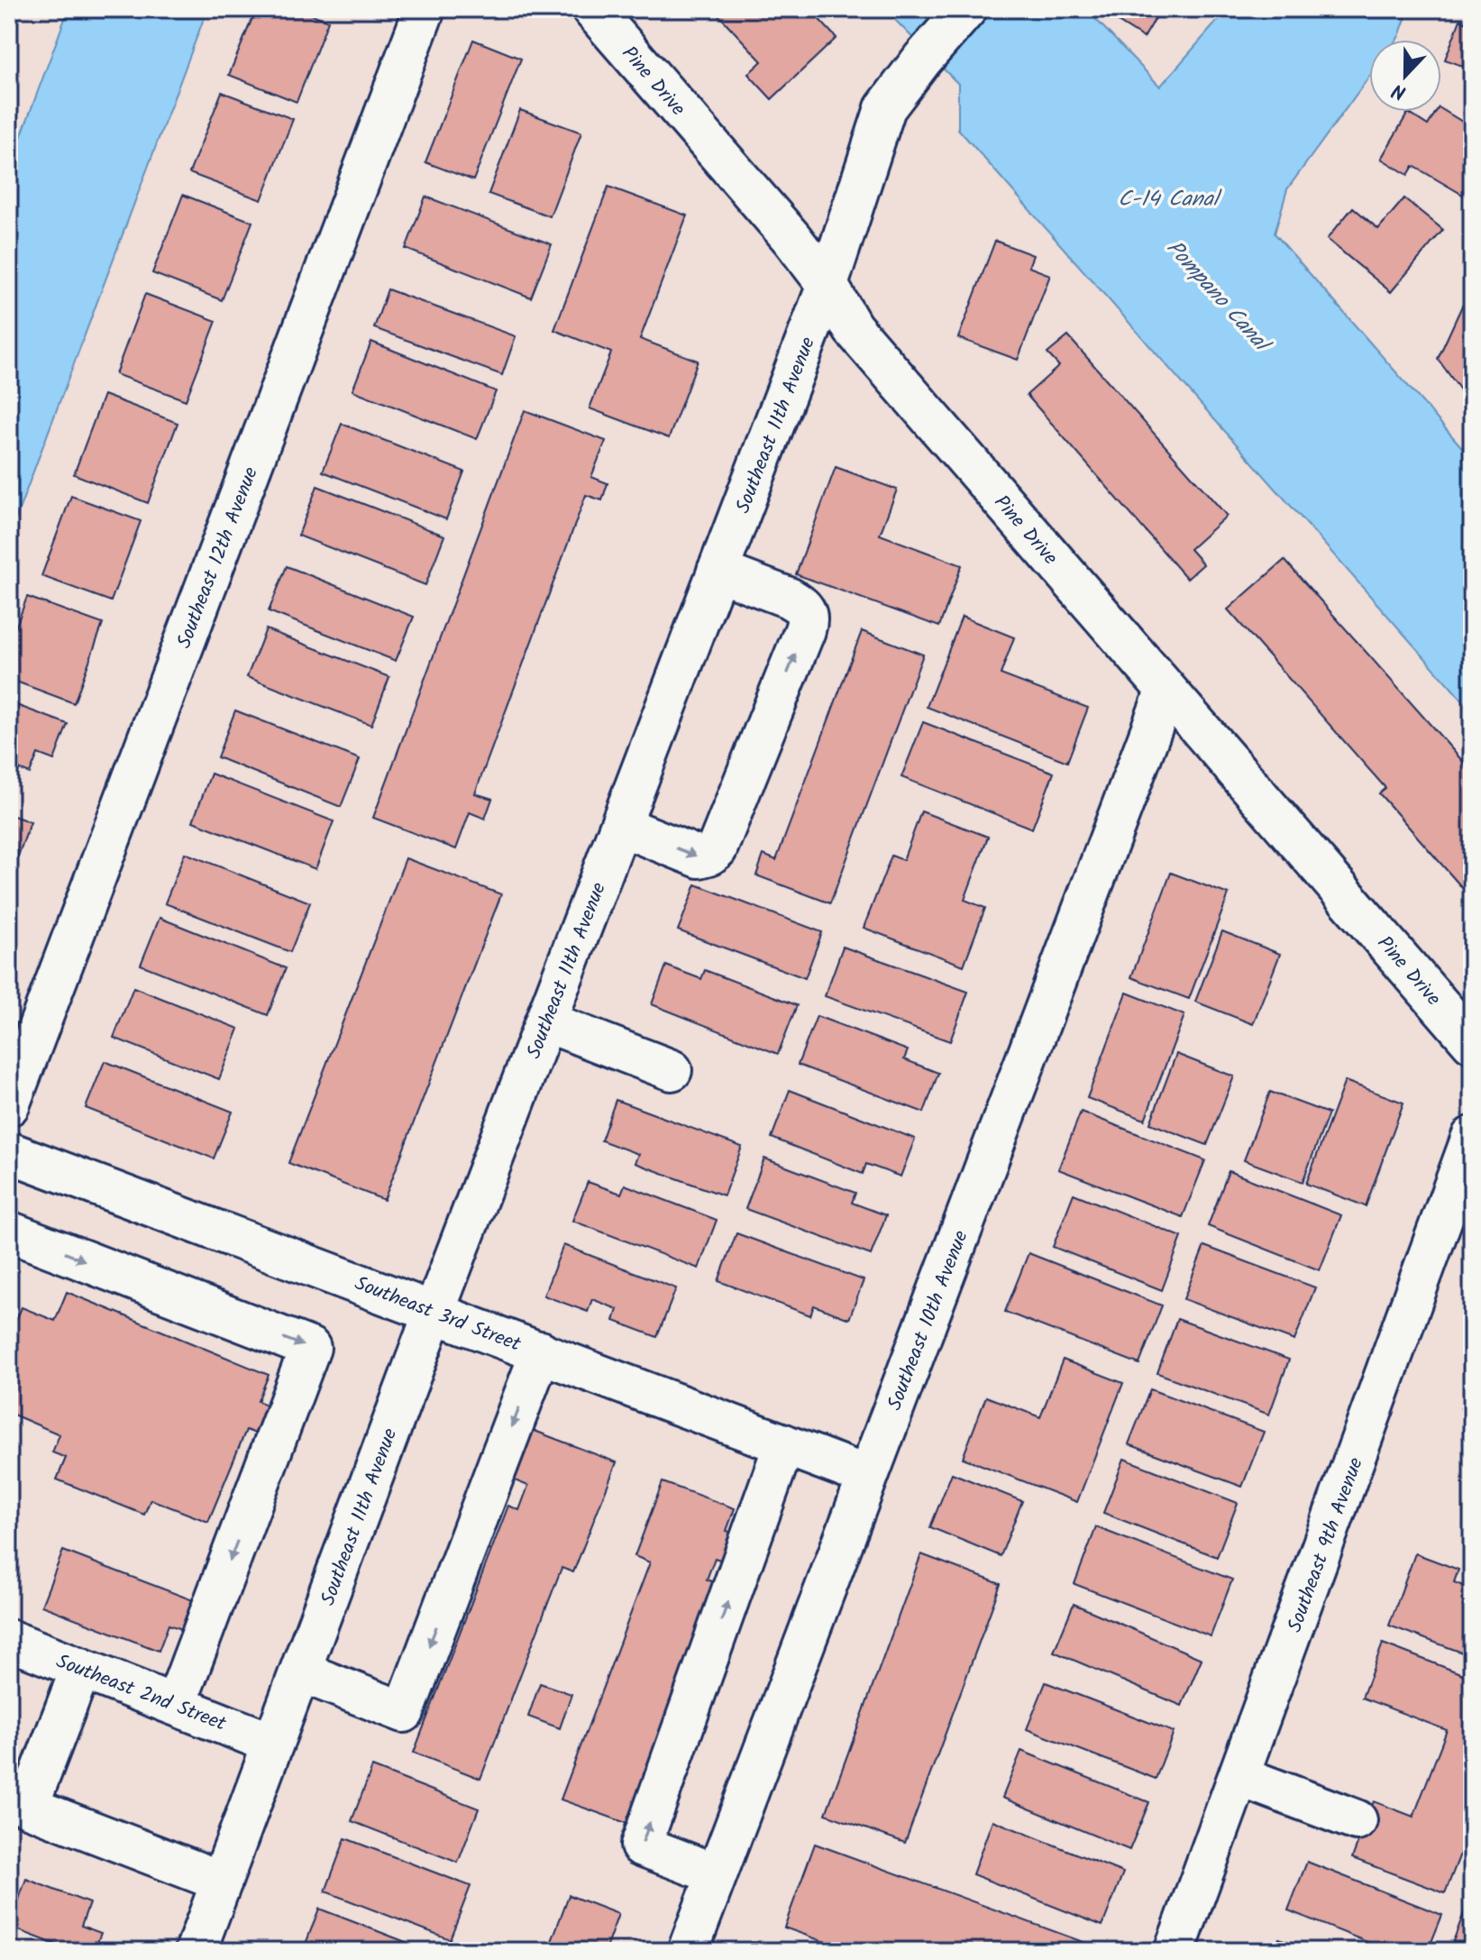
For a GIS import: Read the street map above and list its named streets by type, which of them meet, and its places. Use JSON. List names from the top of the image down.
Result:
{
  "streets": {
    "street": [
      "Pine Drive",
      "Southeast 11th Avenue",
      "Southeast 12th Avenue",
      "Southeast 3rd Street",
      "Southeast 10th Avenue",
      "Southeast 9th Avenue",
      "Southeast 2nd Street"
    ]
  },
  "crossings": [
    ["Pine Drive", "Southeast 11th Avenue"],
    ["Pine Drive", "Southeast 10th Avenue"],
    ["Southeast 11th Avenue", "Southeast 3rd Street"],
    ["Southeast 11th Avenue", "Southeast 2nd Street"],
    ["Southeast 3rd Street", "Southeast 10th Avenue"]
  ],
  "water": ["C-14 Canal", "Pompano Canal"],
  "north": "bottom"
}
